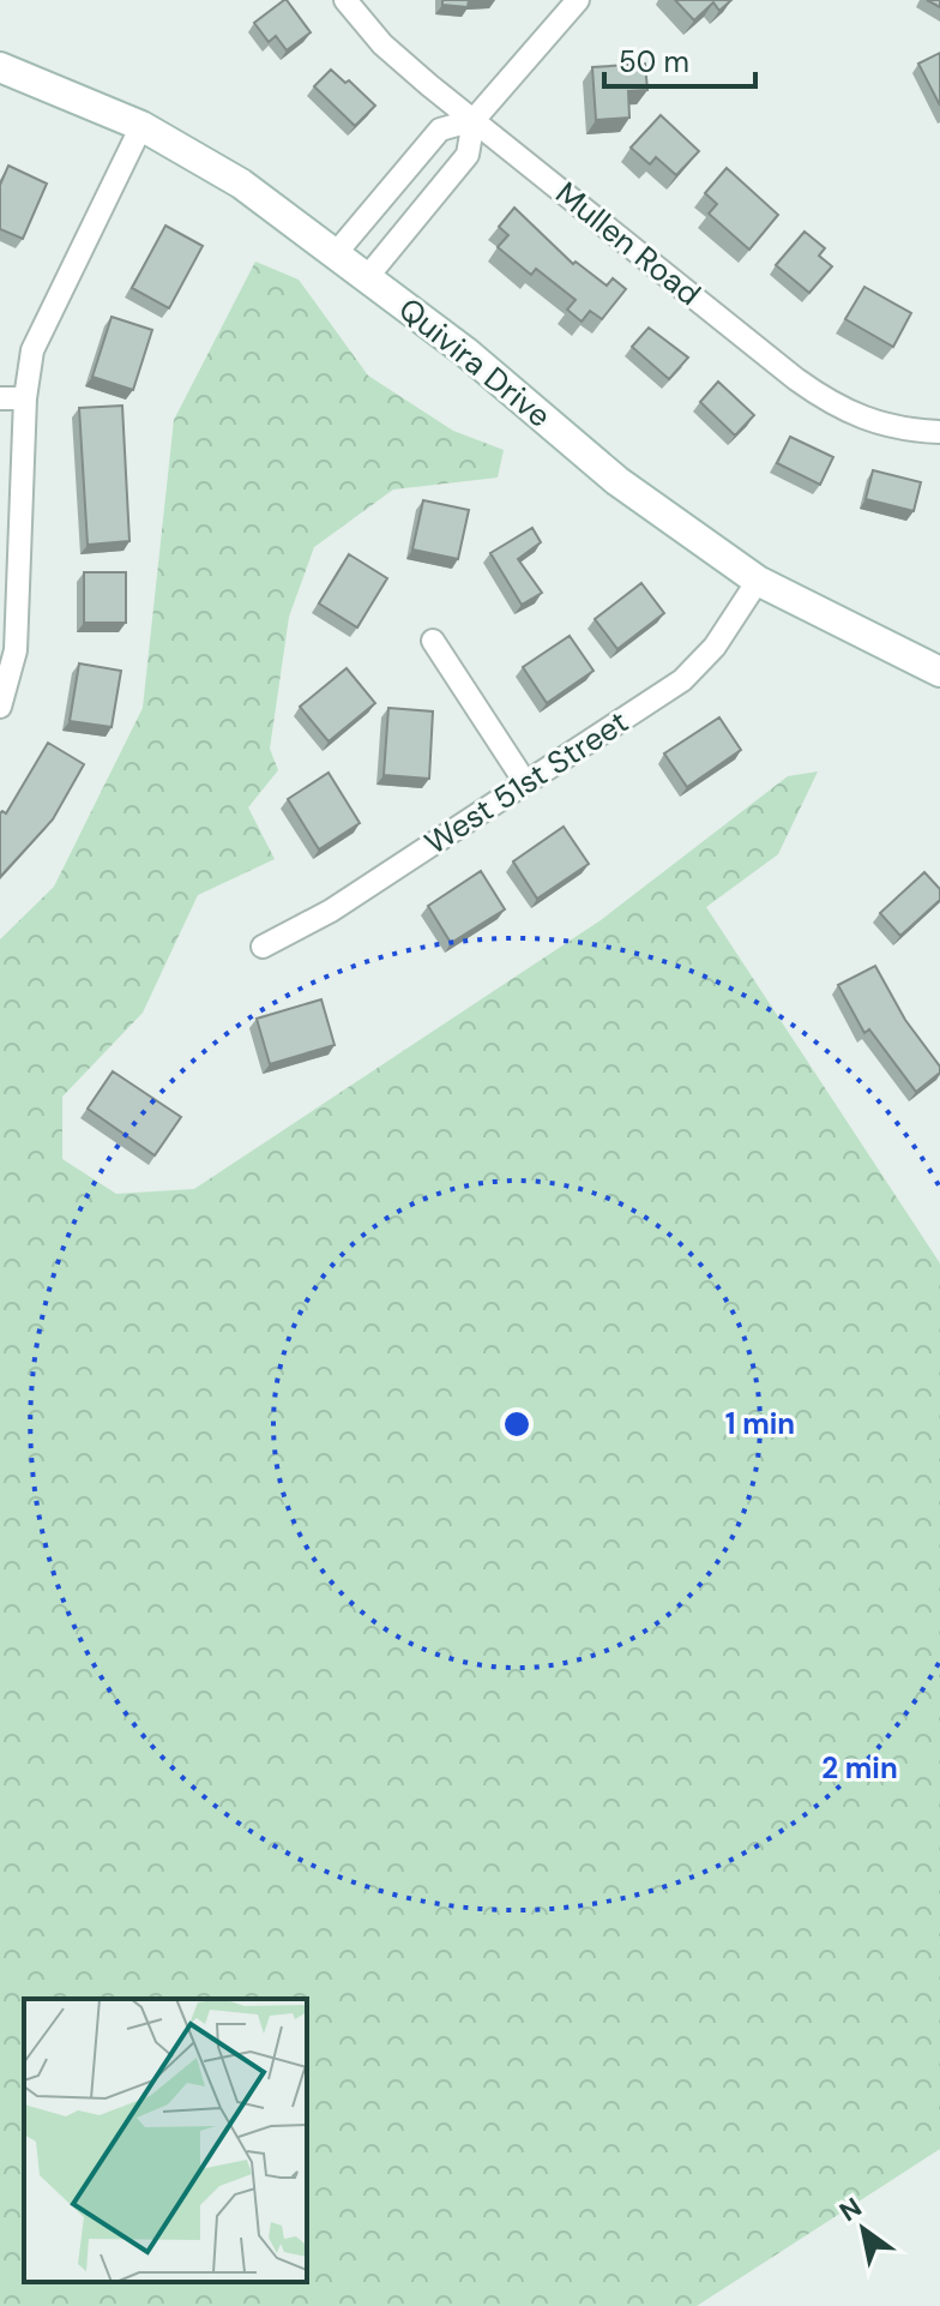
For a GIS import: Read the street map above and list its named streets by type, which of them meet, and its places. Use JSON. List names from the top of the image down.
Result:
{
  "streets": {
    "main road": ["Quivira Drive"],
    "street": ["Mullen Road", "West 51st Street"]
  },
  "crossings": [
    ["Quivira Drive", "West 51st Street"]
  ],
  "scale_bar": "50 m",
  "north": "top left",
  "rings": ["1 min", "2 min"]
}
